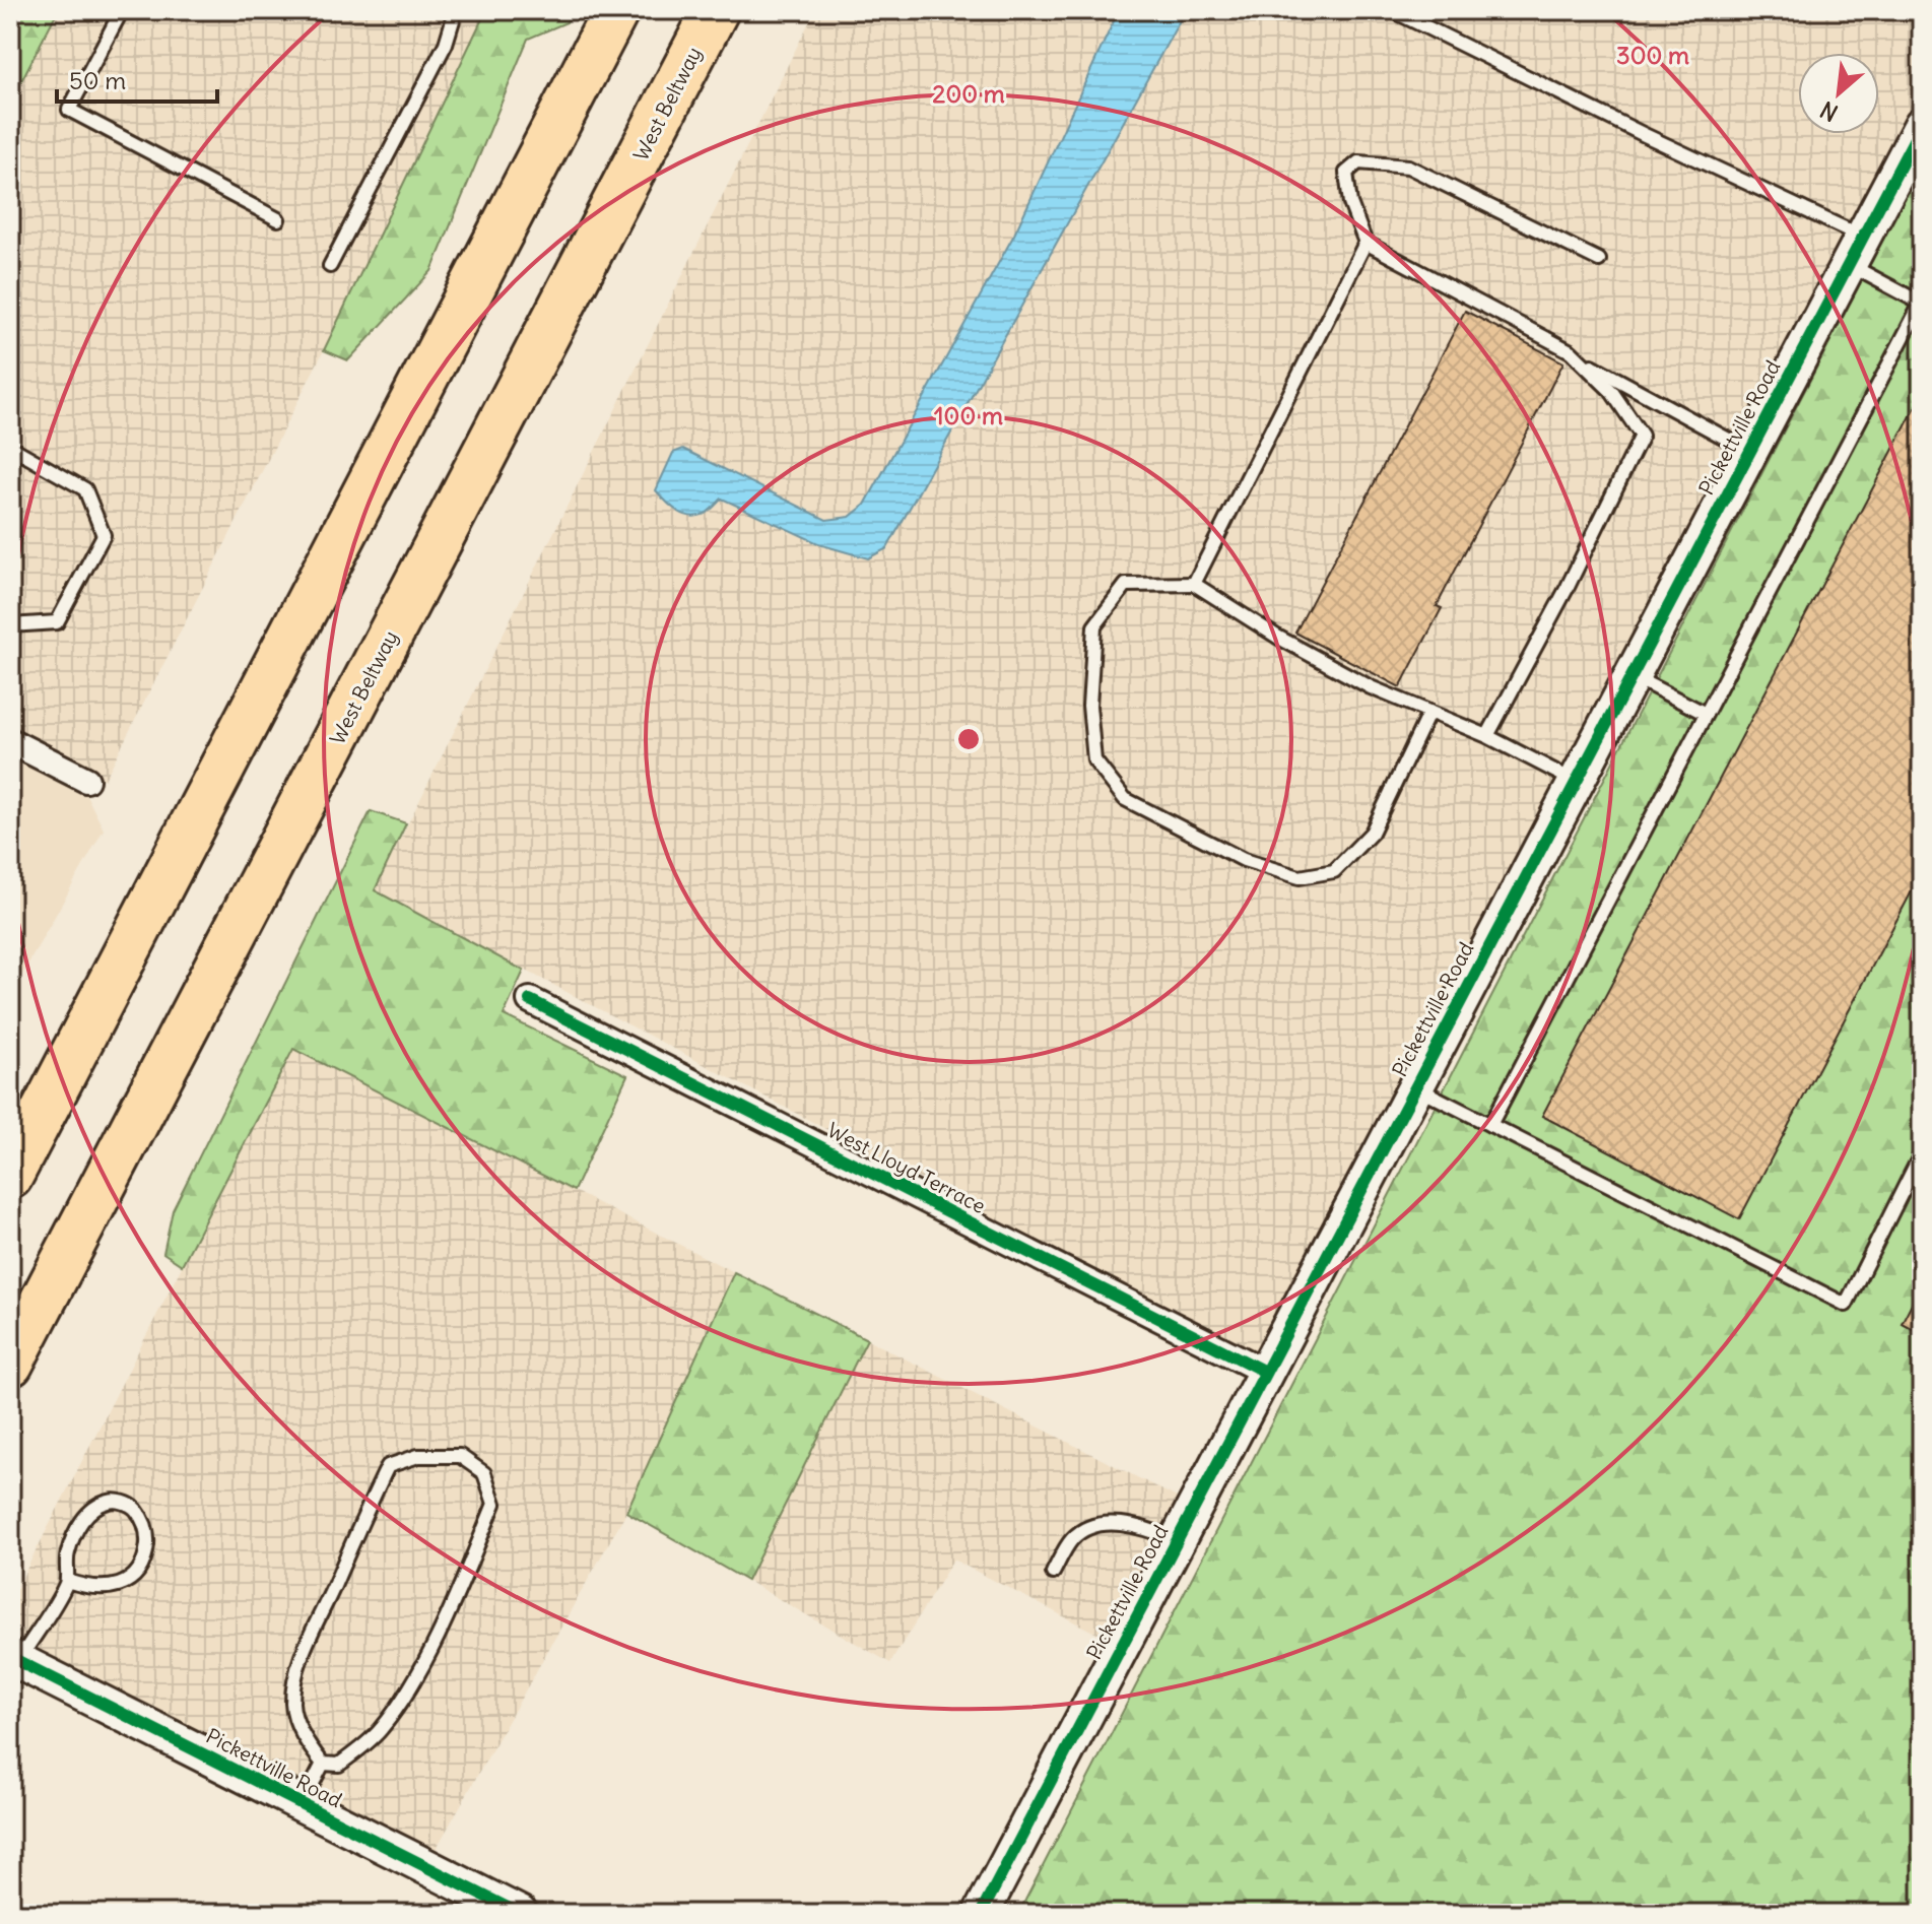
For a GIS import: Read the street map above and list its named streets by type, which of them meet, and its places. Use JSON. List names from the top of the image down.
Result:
{
  "streets": {
    "highway": ["West Beltway"],
    "street": ["Pickettville Road", "West Lloyd Terrace"]
  },
  "crossings": [
    ["Pickettville Road", "West Lloyd Terrace"]
  ],
  "scale_bar": "50 m",
  "north": "bottom left",
  "rings": ["300 m", "200 m", "100 m"]
}
